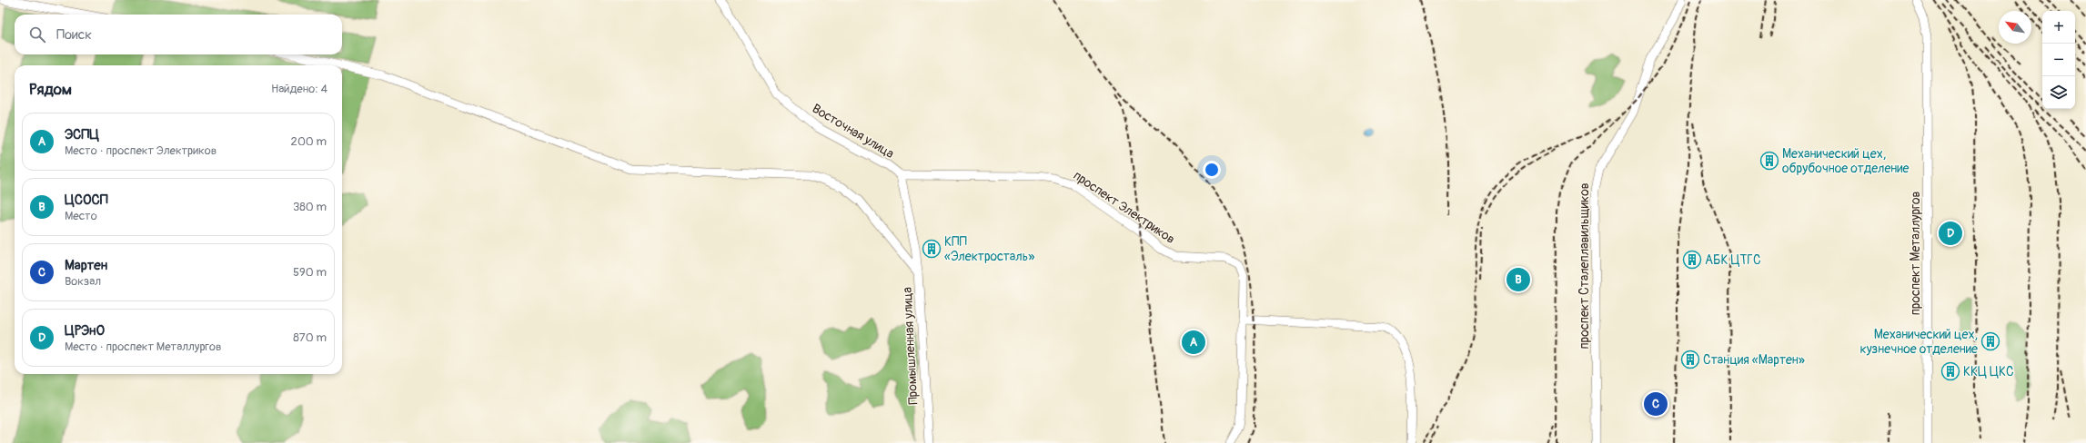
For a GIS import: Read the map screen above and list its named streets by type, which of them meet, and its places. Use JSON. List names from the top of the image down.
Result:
{
  "streets": {
    "street": [
      "Восточная улица",
      "проспект Электриков",
      "проспект Металлургов",
      "проспект Сталеплавильщиков",
      "Промышленная улица"
    ]
  },
  "crossings": [
    ["Восточная улица", "проспект Электриков"],
    ["Восточная улица", "Промышленная улица"],
    ["проспект Электриков", "Промышленная улица"]
  ],
  "places": {
    "building": [
      "Механический цех, обрубочное отделение",
      "КПП «Электросталь»",
      "АБК ЦТГС",
      "Механический цех, кузнечное отделение",
      "Станция «Мартен»",
      "ККЦ ЦКС"
    ]
  },
  "north": "top left",
  "page": {
    "map_buttons": ["+", "−"],
    "search": "Поиск",
    "heading": ["Рядом", "Найдено: 4"],
    "list": [
      {
        "mark": "A",
        "name": "ЭСПЦ",
        "note": "Место · проспект Электриков",
        "value": "200 m"
      },
      {
        "mark": "B",
        "name": "ЦСОСП",
        "note": "Место",
        "value": "380 m"
      },
      {
        "mark": "C",
        "name": "Мартен",
        "note": "Вокзал",
        "value": "590 m"
      },
      {
        "mark": "D",
        "name": "ЦРЭнО",
        "note": "Место · проспект Металлургов",
        "value": "870 m"
      }
    ],
    "pins": [
      "D",
      "B",
      "A",
      "C"
    ]
  }
}
